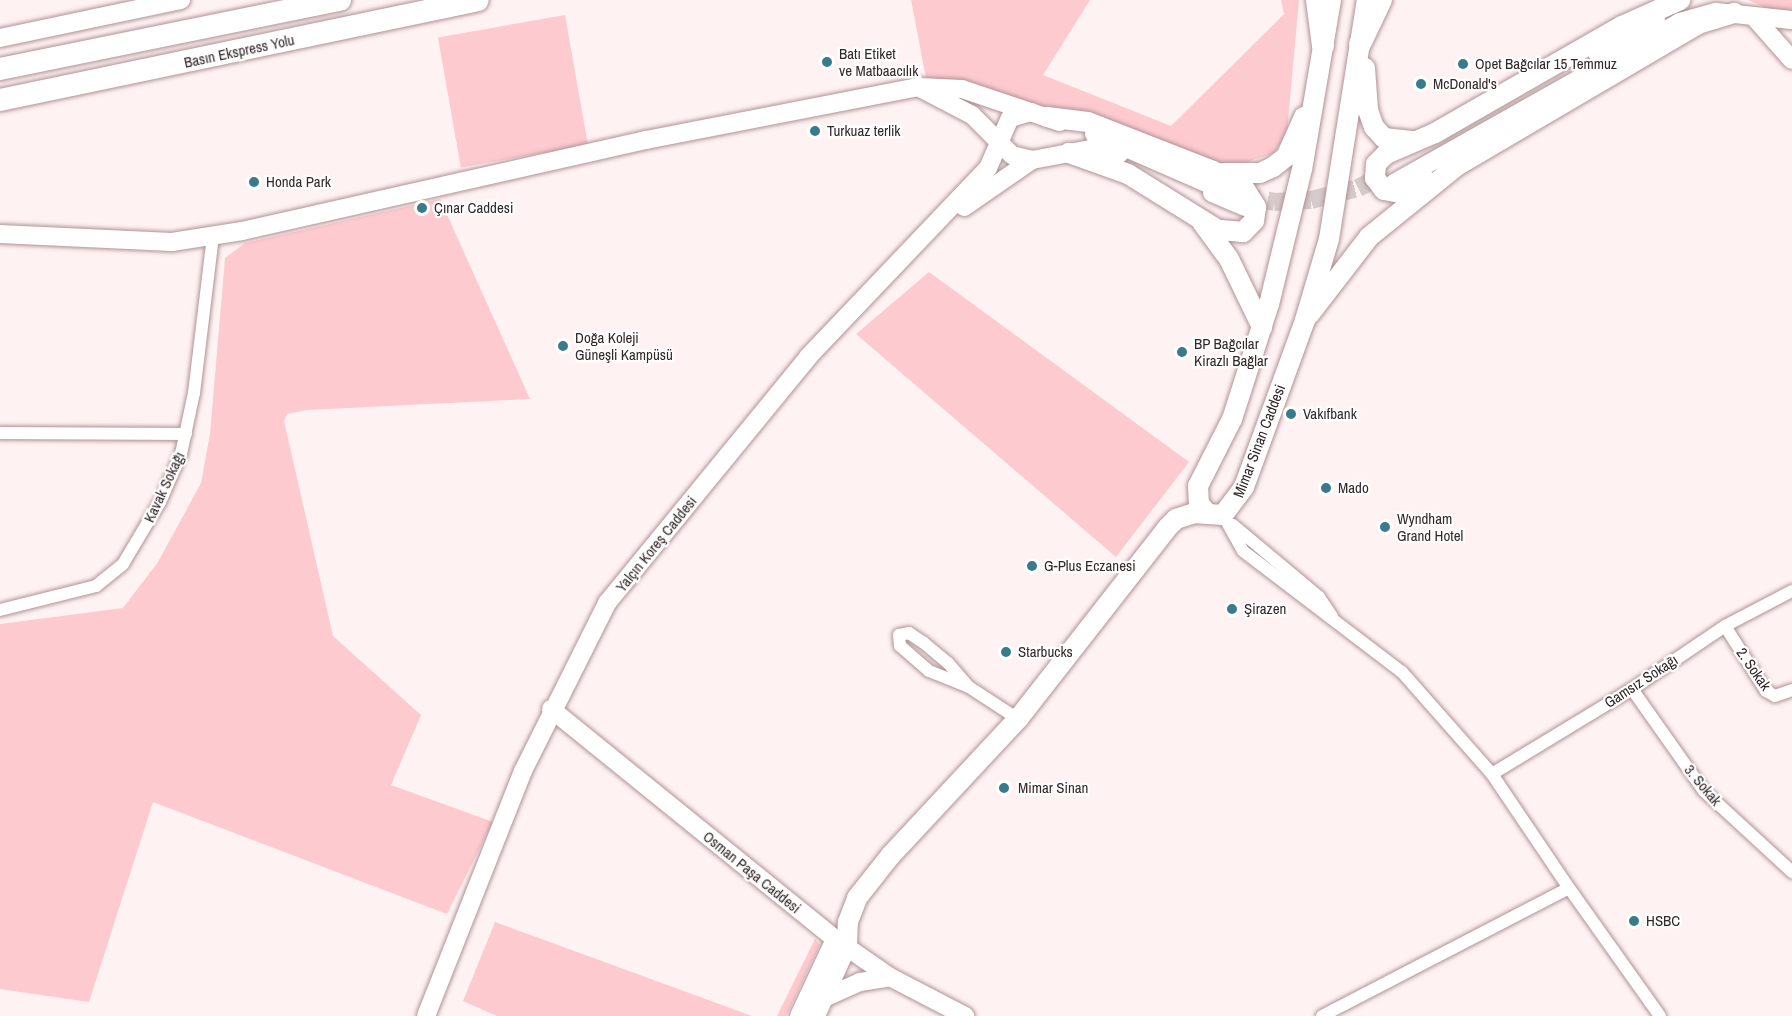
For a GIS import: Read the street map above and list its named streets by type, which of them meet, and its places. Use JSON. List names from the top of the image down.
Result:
{
  "streets": {
    "highway": ["Basın Ekspress Yolu"],
    "main road": ["Mimar Sinan Caddesi", "Yalçın Koreş Caddesi", "Osman Paşa Caddesi"],
    "street": [
      "Kavak Sokağı",
      "2. Sokak",
      "Gamsız Sokağı",
      "3. Sokak"
    ]
  },
  "crossings": [
    ["Yalçın Koreş Caddesi", "Osman Paşa Caddesi"],
    ["2. Sokak", "Gamsız Sokağı"],
    ["Gamsız Sokağı", "3. Sokak"]
  ],
  "places": [
    "Batı Etiket ve Matbaacılık",
    "Opet Bağcılar 15 Temmuz",
    "McDonald's",
    "Turkuaz terlik",
    "Honda Park",
    "Çınar Caddesi",
    "Doğa Koleji Güneşli Kampüsü",
    "BP Bağcılar Kirazlı Bağlar",
    "Vakıfbank",
    "Mado",
    "Wyndham Grand Hotel",
    "G-Plus Eczanesi",
    "Şirazen",
    "Starbucks",
    "Mimar Sinan",
    "HSBC"
  ]
}
